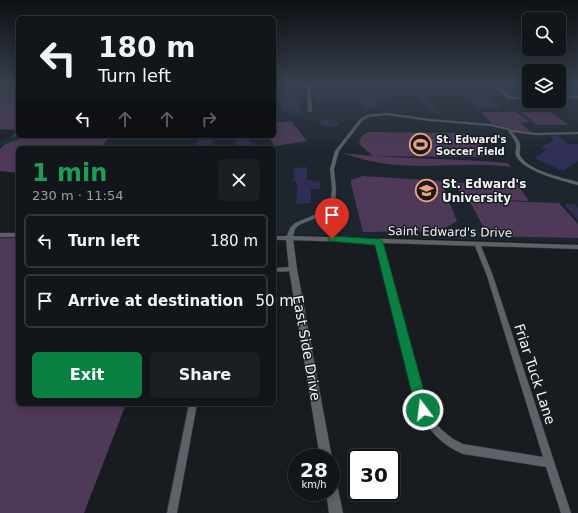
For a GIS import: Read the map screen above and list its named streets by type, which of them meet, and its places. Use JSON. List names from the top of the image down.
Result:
{
  "streets": {
    "street": ["Saint Edward's Drive", "East Side Drive", "Friar Tuck Lane"]
  },
  "crossings": [
    ["Saint Edward's Drive", "East Side Drive"],
    ["Saint Edward's Drive", "Friar Tuck Lane"]
  ],
  "places": {
    "sports": ["St. Edward's Soccer Field"],
    "school or university": ["St. Edward's University"]
  },
  "page": {
    "turn": ["180 m", "Turn left"],
    "heading": ["1 min", "230 m · 11:54"],
    "list": [
      {
        "name": "Turn left",
        "value": "180 m"
      },
      {
        "name": "Arrive at destination",
        "value": "50 m"
      }
    ],
    "buttons": ["Exit", "Share"],
    "speed": "28 km/h",
    "limit": "30"
  }
}
